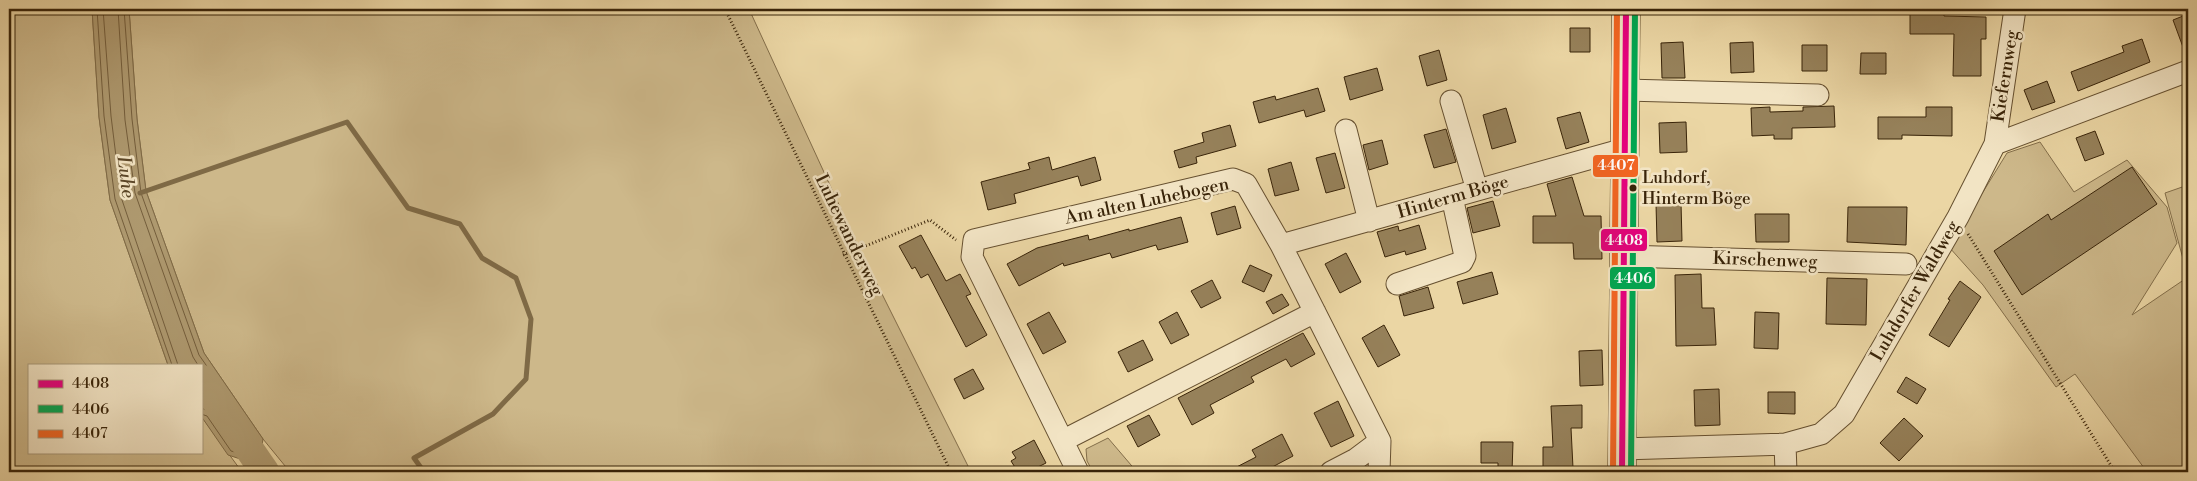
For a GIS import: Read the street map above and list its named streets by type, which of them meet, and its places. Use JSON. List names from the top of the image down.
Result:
{
  "streets": {
    "street": [
      "Kiefernweg",
      "Hinterm Böge",
      "Am alten Luhebogen",
      "Kirschenweg",
      "Luhdorfer Waldweg"
    ],
    "path": ["Luhewanderweg"]
  },
  "crossings": [
    ["Kiefernweg", "Luhdorfer Waldweg"],
    ["Hinterm Böge", "Am alten Luhebogen"]
  ],
  "water": ["Luhe"],
  "places": ["Luhdorf, Hinterm Böge"],
  "lines": ["transit line 4408", "transit line 4406", "transit line 4407"],
  "legend": ["4408", "4406", "4407"]
}
